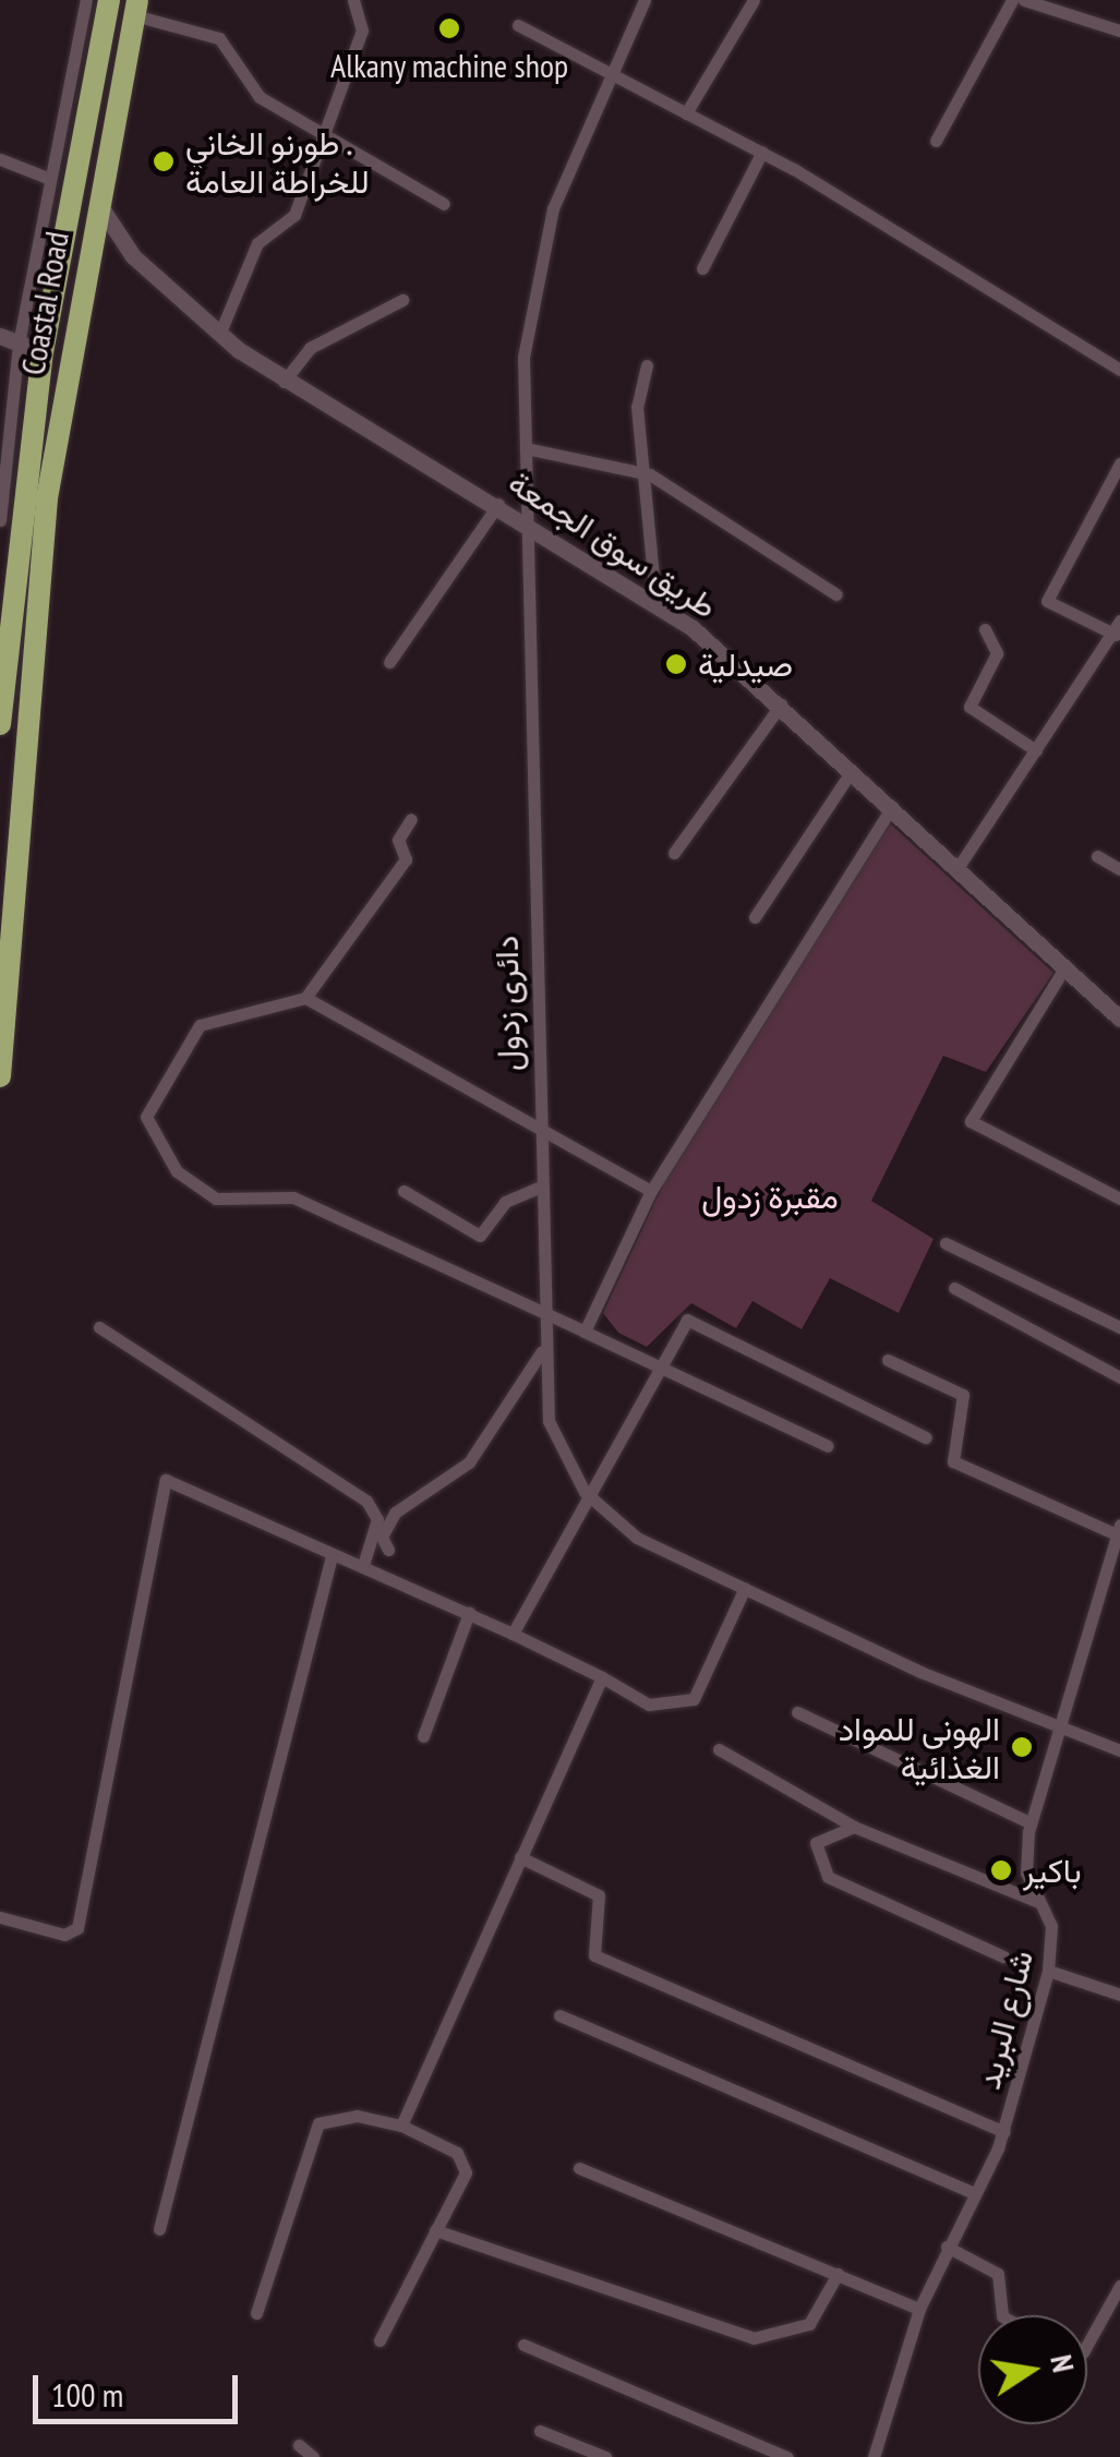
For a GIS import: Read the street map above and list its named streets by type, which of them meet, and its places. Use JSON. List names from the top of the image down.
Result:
{
  "streets": {
    "highway": ["Coastal Road"],
    "street": ["طريق سوق الجمعة", "دائرى زدول", "شارع البريد"]
  },
  "crossings": [
    ["Coastal Road", "طريق سوق الجمعة"],
    ["طريق سوق الجمعة", "دائرى زدول"],
    ["دائرى زدول", "شارع البريد"]
  ],
  "parks": ["مقبرة زدول"],
  "places": [
    "Alkany machine shop",
    "طورنو الخاني . للخراطة العامة",
    "صيدلية",
    "الهونى للمواد الغذائية",
    "باكير"
  ],
  "scale_bar": "100 m",
  "north": "right"
}
